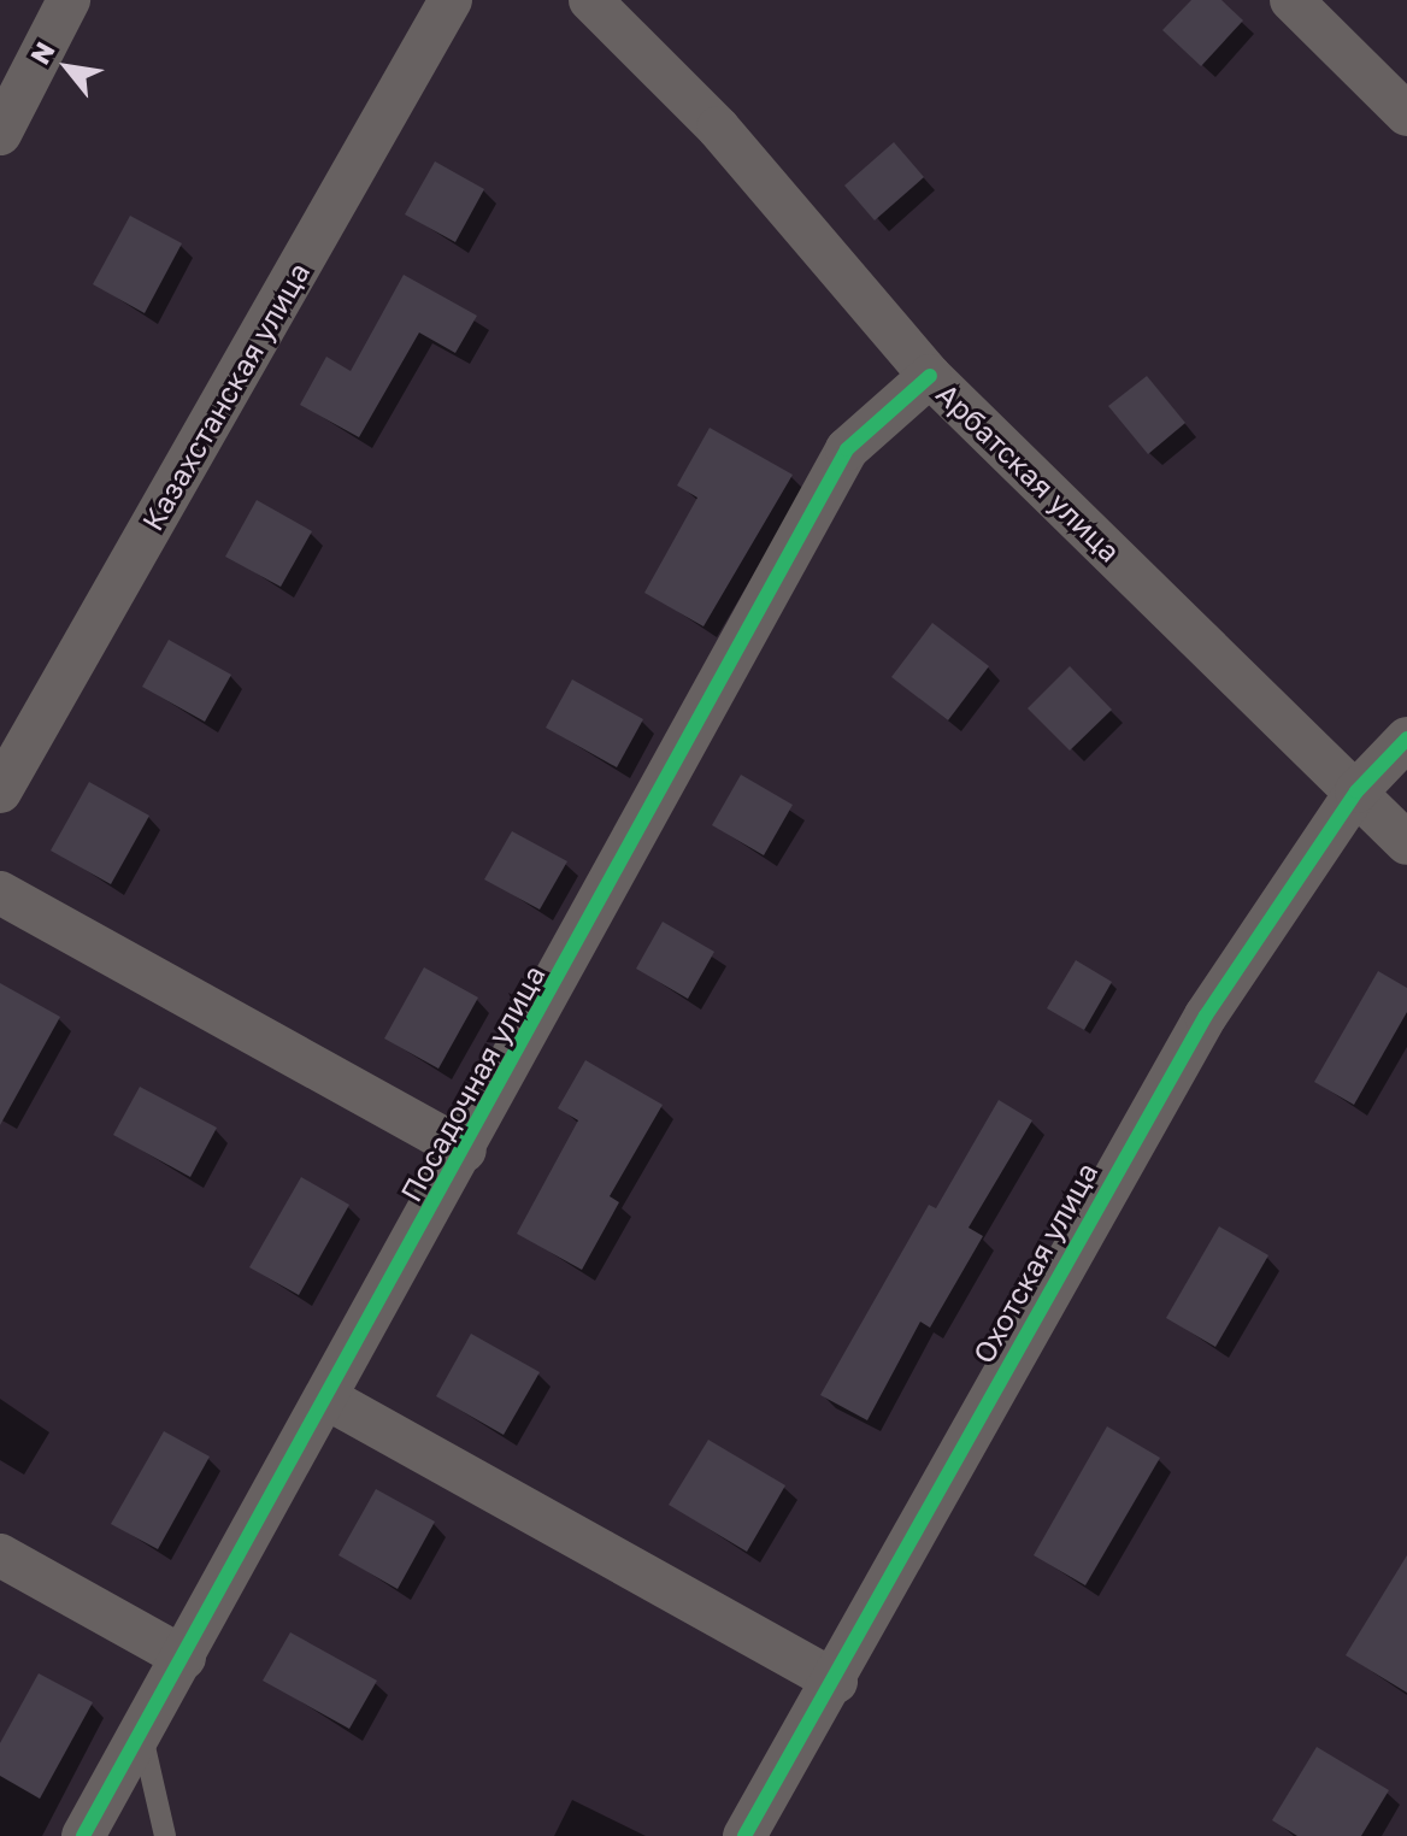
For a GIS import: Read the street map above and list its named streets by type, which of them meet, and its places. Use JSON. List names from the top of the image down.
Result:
{
  "streets": {
    "street": [
      "Казахстанская улица",
      "Арбатская улица",
      "Посадочная улица",
      "Охотская улица"
    ]
  },
  "crossings": [
    ["Арбатская улица", "Посадочная улица"],
    ["Арбатская улица", "Охотская улица"]
  ],
  "north": "top left"
}
